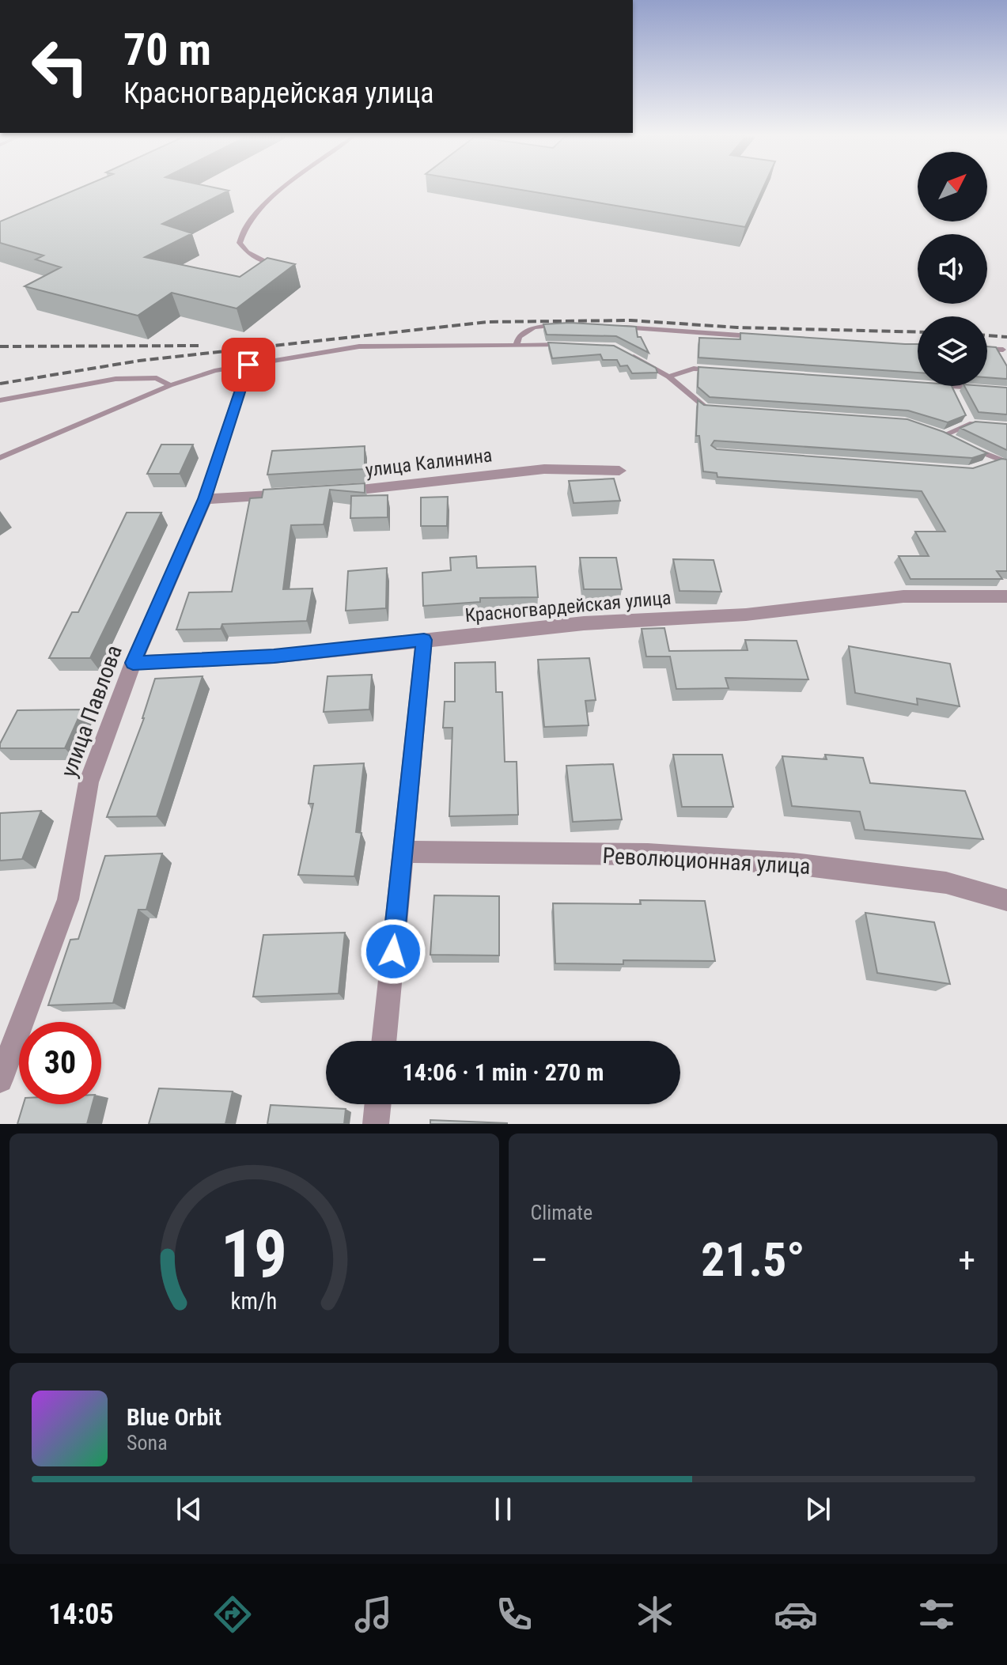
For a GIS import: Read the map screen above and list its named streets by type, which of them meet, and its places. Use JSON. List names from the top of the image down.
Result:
{
  "streets": {
    "street": [
      "улица Калинина",
      "Красногвардейская улица",
      "улица Павлова",
      "Революционная улица"
    ]
  },
  "crossings": [
    ["Красногвардейская улица", "улица Павлова"]
  ],
  "north": "top right",
  "page": {
    "turn": ["70 m", "Красногвардейская улица"],
    "limit": "30",
    "trip": "14:06 · 1 min · 270 m",
    "tile": "Climate",
    "heat": ["−", "21.5°", "+"],
    "song": ["Blue Orbit", "Sona"],
    "tabs": "14:05",
    "gauge": ["19", "km/h"]
  }
}
